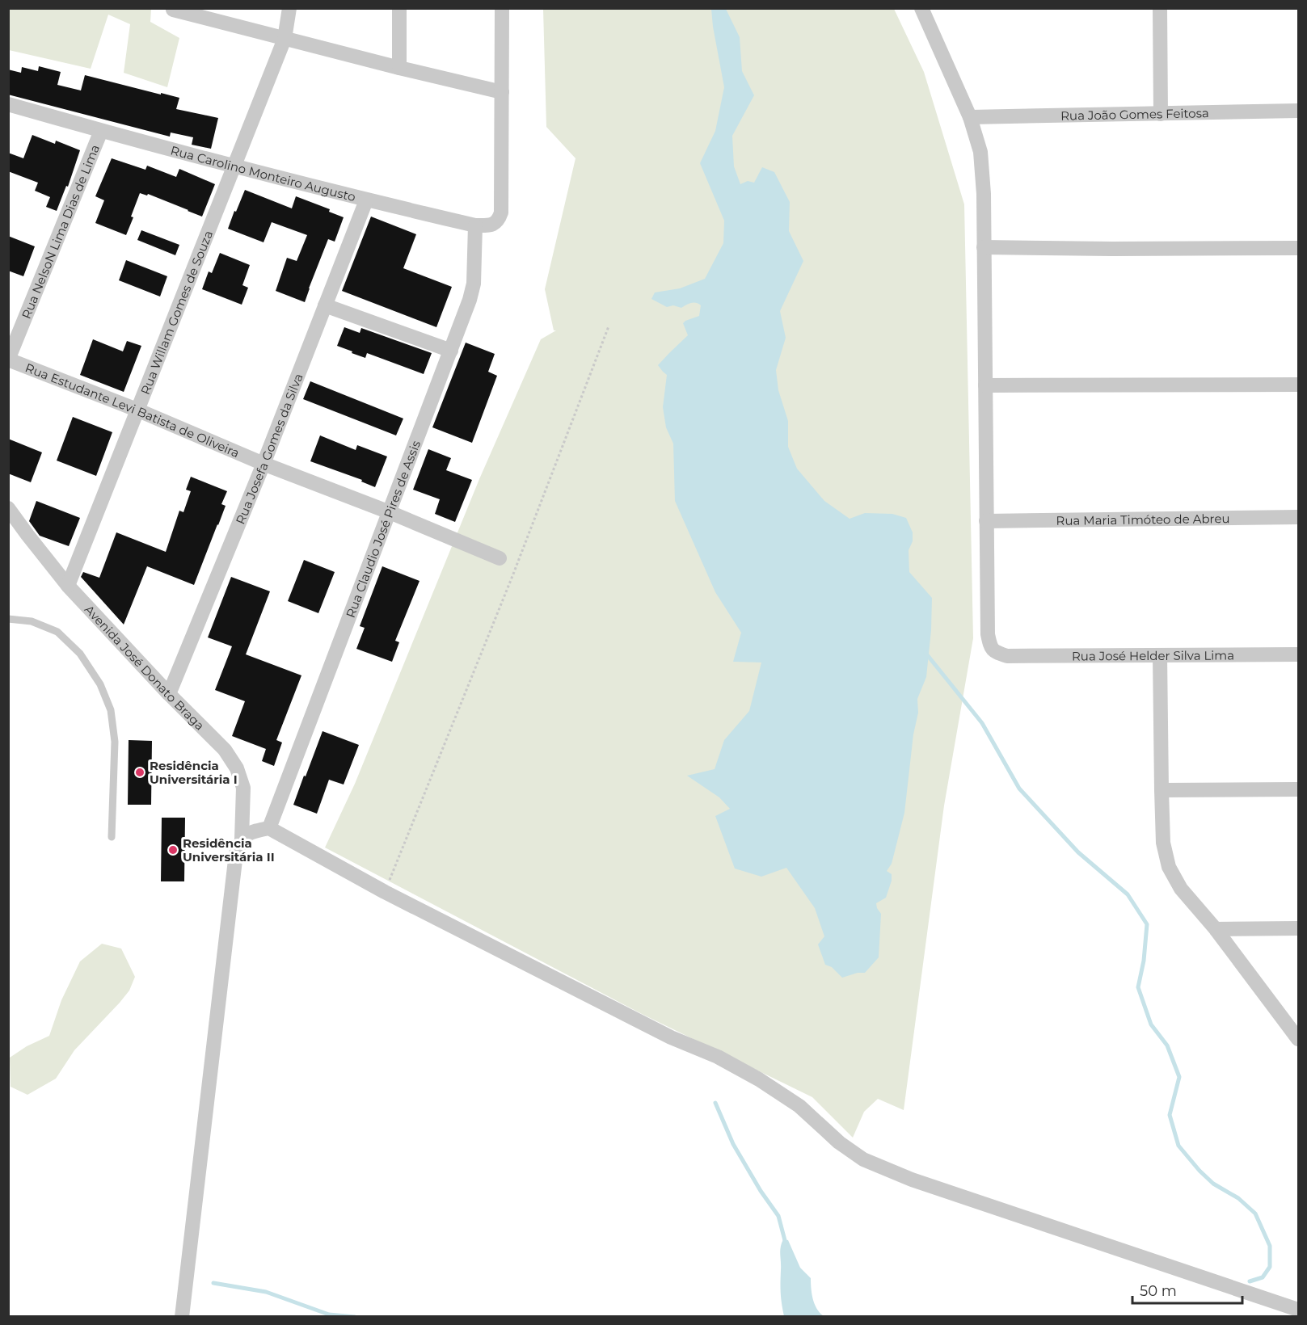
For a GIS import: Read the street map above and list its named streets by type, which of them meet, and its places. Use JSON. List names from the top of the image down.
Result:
{
  "streets": {
    "street": [
      "Rua João Gomes Feitosa",
      "Rua Carolino Monteiro Augusto",
      "Rua NelsoN Lima Dias de Lima",
      "Rua Willam Gomes de Souza",
      "Rua Estudante Levi Batista de Oliveira",
      "Rua Josefa Gomes da Silva",
      "Rua Maria Timóteo de Abreu",
      "Rua Claudio José Pires de Assis",
      "Rua José Helder Silva Lima",
      "Avenida José Donato Braga"
    ]
  },
  "crossings": [
    ["Rua Carolino Monteiro Augusto", "Rua NelsoN Lima Dias de Lima"],
    ["Rua Carolino Monteiro Augusto", "Rua Willam Gomes de Souza"],
    ["Rua Carolino Monteiro Augusto", "Rua Josefa Gomes da Silva"],
    ["Rua Carolino Monteiro Augusto", "Rua Claudio José Pires de Assis"],
    ["Rua NelsoN Lima Dias de Lima", "Rua Estudante Levi Batista de Oliveira"],
    ["Rua Willam Gomes de Souza", "Rua Estudante Levi Batista de Oliveira"],
    ["Rua Willam Gomes de Souza", "Avenida José Donato Braga"],
    ["Rua Estudante Levi Batista de Oliveira", "Rua Josefa Gomes da Silva"],
    ["Rua Estudante Levi Batista de Oliveira", "Rua Claudio José Pires de Assis"],
    ["Rua Josefa Gomes da Silva", "Avenida José Donato Braga"],
    ["Rua Maria Timóteo de Abreu", "Rua José Helder Silva Lima"]
  ],
  "places": ["Residência Universitária I", "Residência Universitária II"],
  "scale_bar": "50 m"
}
